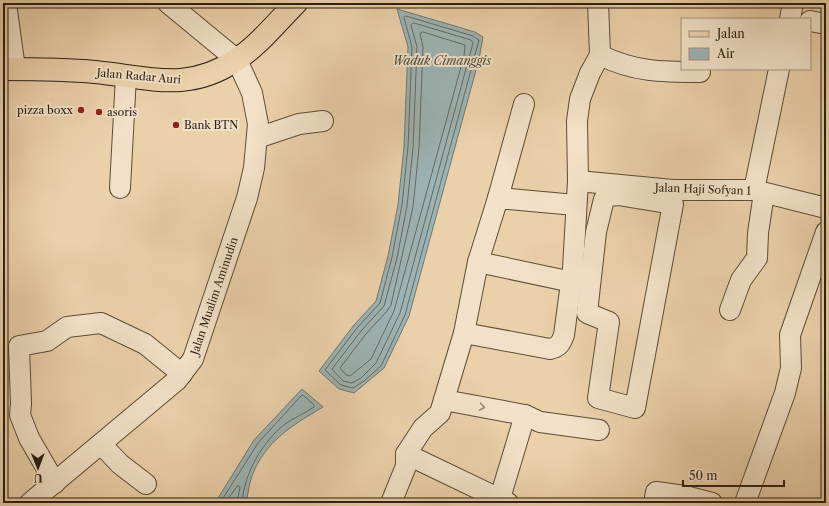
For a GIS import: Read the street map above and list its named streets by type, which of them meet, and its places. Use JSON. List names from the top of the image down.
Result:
{
  "streets": {
    "main road": ["Jalan Radar Auri"],
    "street": ["Jalan Haji Sofyan 1", "Jalan Mualim Aminudin"]
  },
  "crossings": [
    ["Jalan Radar Auri", "Jalan Mualim Aminudin"]
  ],
  "water": ["Waduk Cimanggis"],
  "places": ["pizza boxx", "asoris", "Bank BTN"],
  "legend": ["Jalan", "Air"],
  "scale_bar": "50 m",
  "north": "bottom"
}
